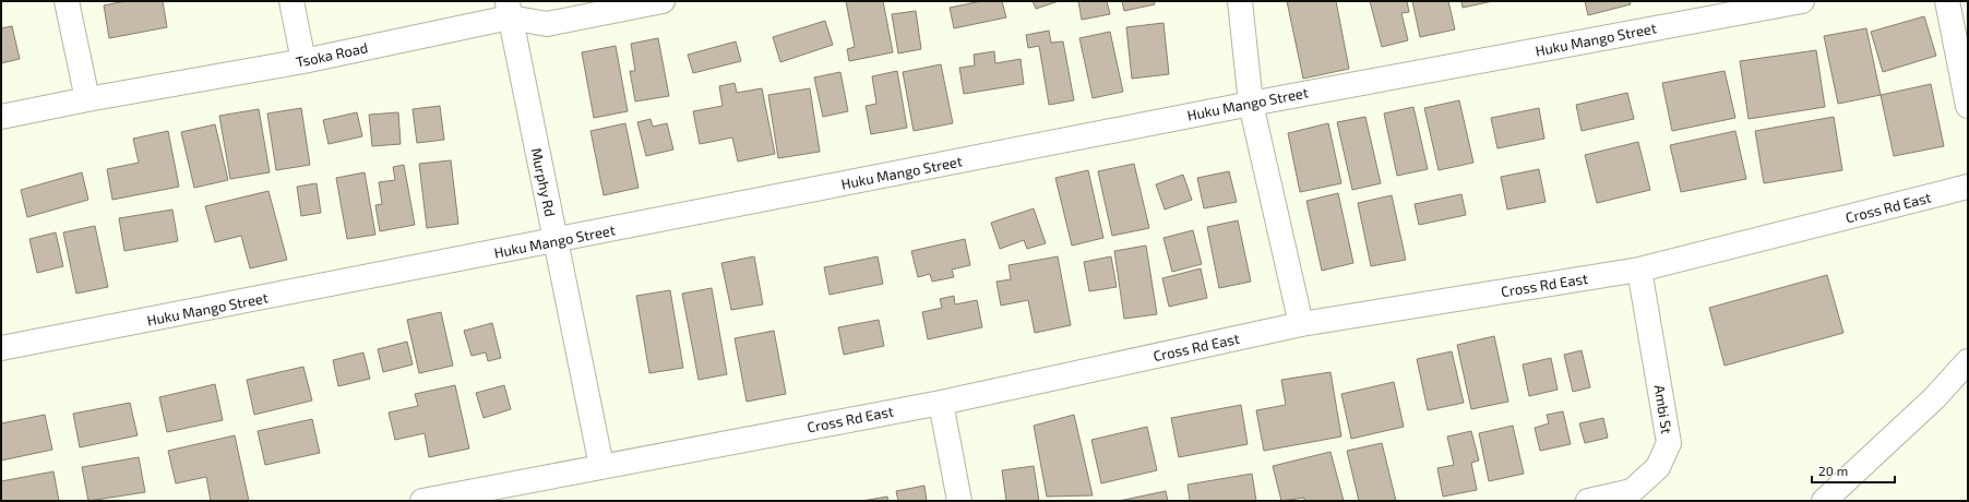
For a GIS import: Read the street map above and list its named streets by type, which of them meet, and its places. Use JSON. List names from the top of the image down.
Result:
{
  "streets": {
    "street": [
      "Huku Mango Street",
      "Tsoka Road",
      "Murphy Rd",
      "Cross Rd East",
      "Ambi St"
    ]
  },
  "crossings": [
    ["Huku Mango Street", "Murphy Rd"],
    ["Tsoka Road", "Murphy Rd"],
    ["Murphy Rd", "Cross Rd East"],
    ["Cross Rd East", "Ambi St"]
  ],
  "scale_bar": "20 m"
}
